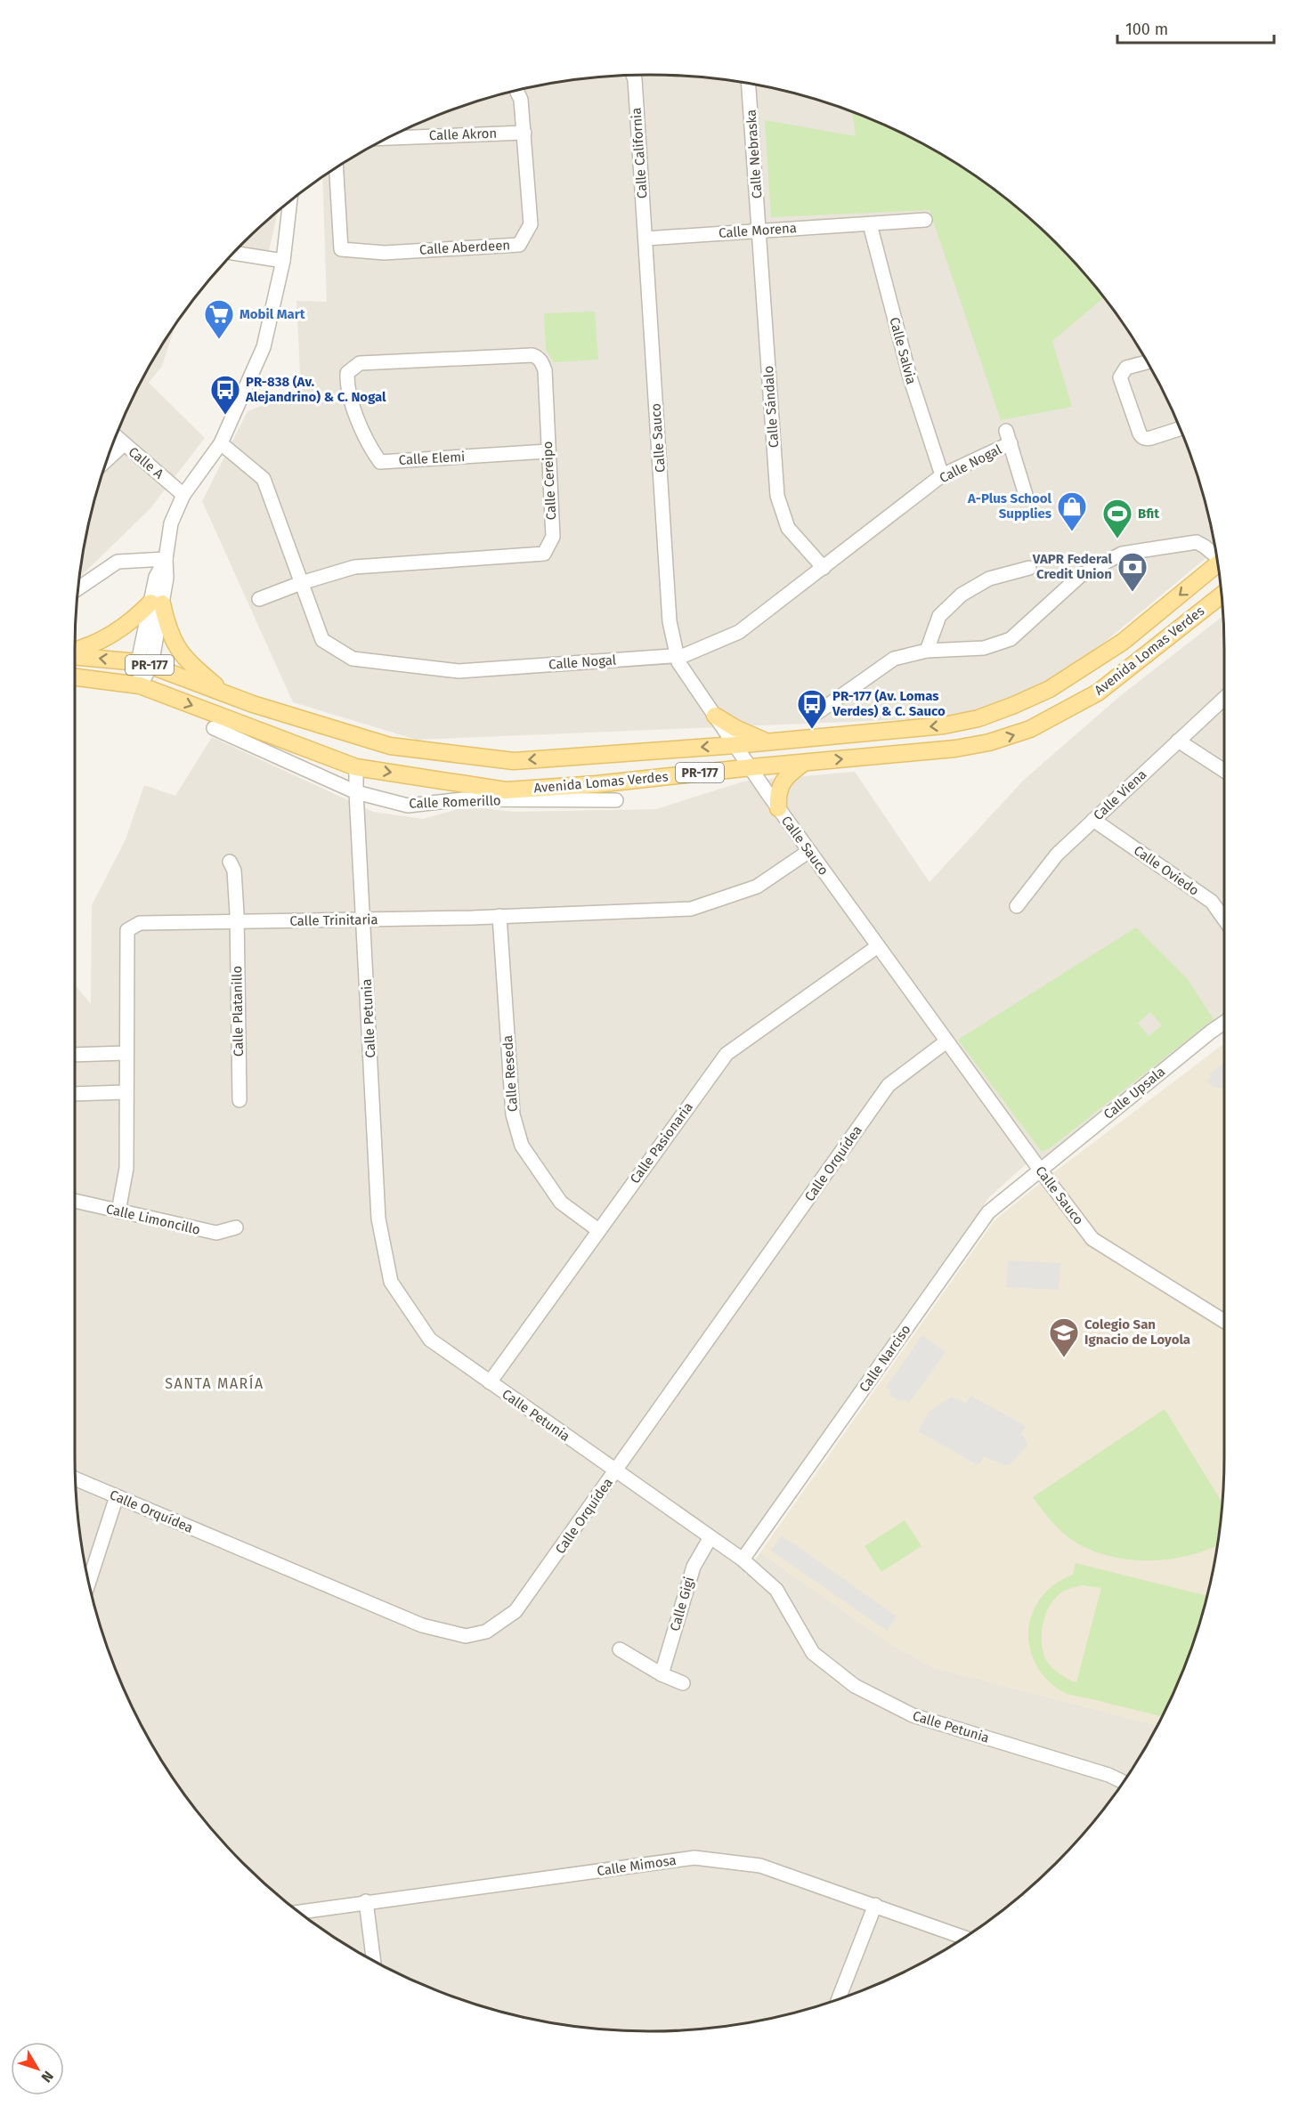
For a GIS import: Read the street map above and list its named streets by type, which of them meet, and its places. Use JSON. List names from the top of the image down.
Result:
{
  "streets": {
    "main road": ["Avenida Lomas Verdes", "PR-177"],
    "street": [
      "Calle Akron",
      "Calle California",
      "Calle Nebraska",
      "Calle Morena",
      "Calle Aberdeen",
      "Calle Salvia",
      "Calle Sándalo",
      "Calle Sauco",
      "Calle Elemi",
      "Calle A",
      "Calle Nogal",
      "Calle Cereipo",
      "Calle Viena",
      "Calle Romerillo",
      "Calle Oviedo",
      "Calle Trinitaria",
      "Calle Platanillo",
      "Calle Petunia",
      "Calle Reseda",
      "Calle Upsala",
      "Calle Pasionaria",
      "Calle Orquídea",
      "Calle Limoncillo",
      "Calle Narciso",
      "Calle Gigi",
      "Calle Mimosa"
    ]
  },
  "crossings": [
    ["Calle Akron", "Calle Aberdeen"],
    ["Calle California", "Calle Morena"],
    ["Calle California", "Calle Sauco"],
    ["Calle Nebraska", "Calle Morena"],
    ["Calle Nebraska", "Calle Sándalo"],
    ["Calle Morena", "Calle Salvia"],
    ["Calle Morena", "Calle Sándalo"],
    ["Calle Morena", "Calle Sauco"],
    ["Calle Salvia", "Calle Nogal"],
    ["Calle Sándalo", "Calle Nogal"],
    ["Calle Sauco", "Calle Nogal"],
    ["Calle Sauco", "Avenida Lomas Verdes"],
    ["Calle Sauco", "Calle Trinitaria"],
    ["Calle Sauco", "Calle Upsala"],
    ["Calle Sauco", "Calle Pasionaria"],
    ["Calle Sauco", "Calle Orquídea"],
    ["Calle Sauco", "Calle Narciso"],
    ["Calle Elemi", "Calle Cereipo"],
    ["Calle Nogal", "Calle Cereipo"],
    ["Avenida Lomas Verdes", "Calle Petunia"],
    ["Calle Viena", "Calle Oviedo"],
    ["Calle Romerillo", "Calle Petunia"],
    ["Calle Trinitaria", "Calle Platanillo"],
    ["Calle Trinitaria", "Calle Petunia"],
    ["Calle Trinitaria", "Calle Reseda"],
    ["Calle Trinitaria", "Calle Limoncillo"],
    ["Calle Petunia", "Calle Pasionaria"],
    ["Calle Petunia", "Calle Orquídea"],
    ["Calle Petunia", "Calle Narciso"],
    ["Calle Petunia", "Calle Gigi"],
    ["Calle Reseda", "Calle Pasionaria"],
    ["Calle Upsala", "Calle Narciso"]
  ],
  "districts": ["SANTA MARÍA"],
  "places": {
    "supermarket": ["Mobil Mart"],
    "bus stop": ["PR-838 (Av. Alejandrino) & C. Nogal", "PR-177 (Av. Lomas Verdes) & C. Sauco"],
    "shop": ["A-Plus School Supplies"],
    "sports": ["Bfit"],
    "bank": ["VAPR Federal Credit Union"],
    "school or university": ["Colegio San Ignacio de Loyola"]
  },
  "scale_bar": "100 m",
  "north": "bottom right"
}
